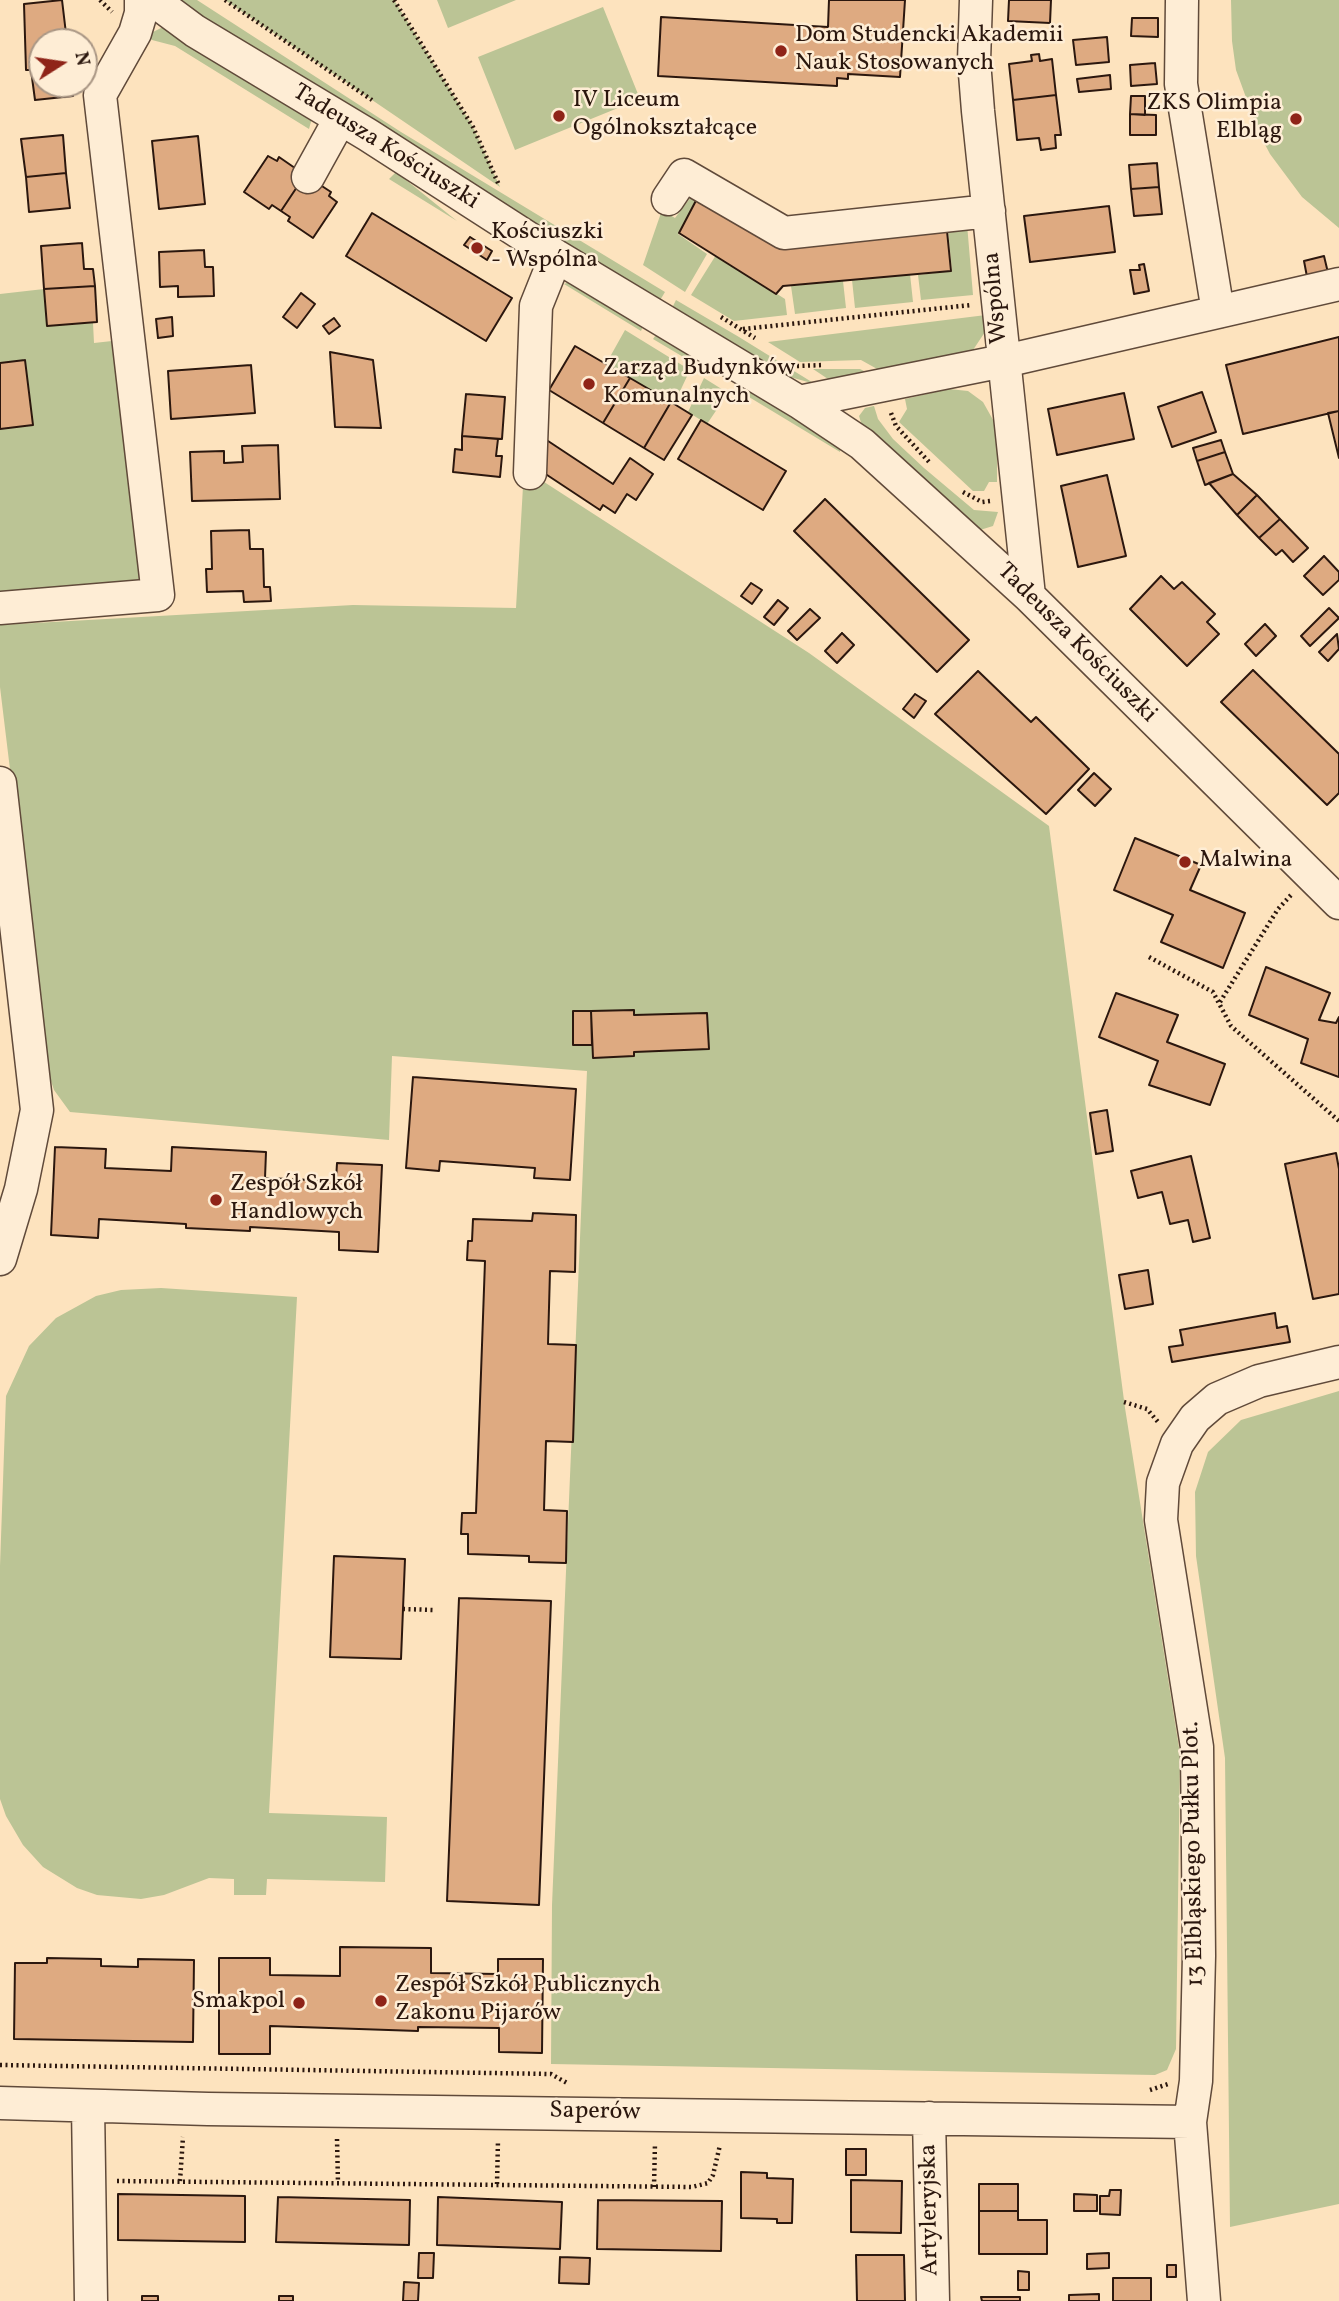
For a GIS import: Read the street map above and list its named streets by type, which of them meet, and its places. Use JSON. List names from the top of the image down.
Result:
{
  "streets": {
    "street": [
      "Tadeusza Kościuszki",
      "Wspólna",
      "13 Elbląskiego Pułku Plot.",
      "Saperów",
      "Artyleryjska"
    ]
  },
  "crossings": [
    ["Tadeusza Kościuszki", "Wspólna"],
    ["13 Elbląskiego Pułku Plot.", "Saperów"],
    ["Saperów", "Artyleryjska"]
  ],
  "places": [
    "Dom Studencki Akademii Nauk Stosowanych",
    "IV Liceum Ogólnokształcące",
    "ZKS Olimpia Elbląg",
    "Kościuszki - Wspólna",
    "Zarząd Budynków Komunalnych",
    "Malwina",
    "Zespół Szkół Handlowych",
    "Zespół Szkół Publicznych Zakonu Pijarów",
    "Smakpol"
  ],
  "north": "right"
}
